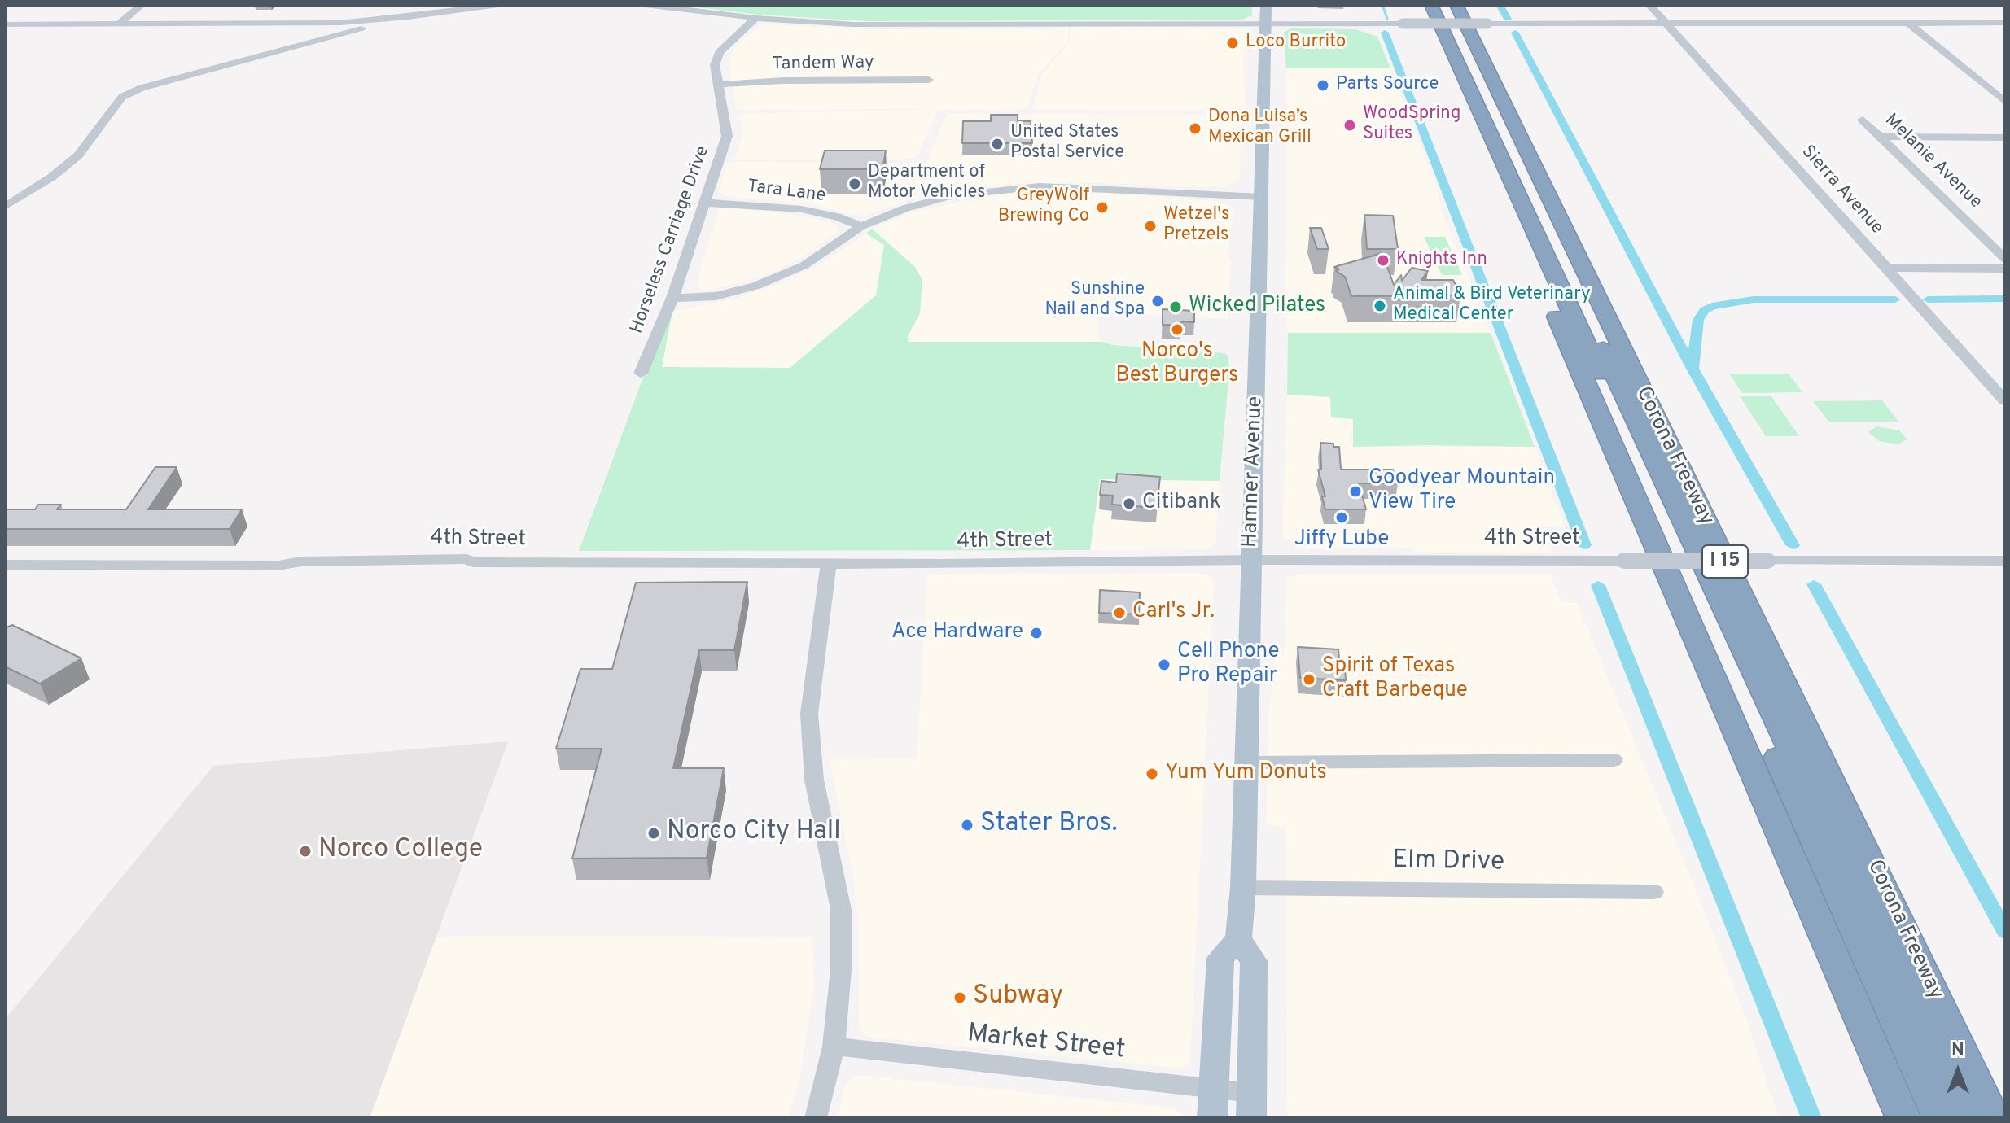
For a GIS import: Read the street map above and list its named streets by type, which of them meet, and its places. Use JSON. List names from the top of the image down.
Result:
{
  "streets": {
    "highway": ["Corona Freeway", "I 15"],
    "main road": ["Hamner Avenue"],
    "street": [
      "Tandem Way",
      "Melanie Avenue",
      "Sierra Avenue",
      "Tara Lane",
      "Horseless Carriage Drive",
      "4th Street",
      "Elm Drive",
      "Market Street"
    ]
  },
  "crossings": [
    ["Tandem Way", "Horseless Carriage Drive"],
    ["Tara Lane", "Horseless Carriage Drive"],
    ["Hamner Avenue", "4th Street"],
    ["Hamner Avenue", "Elm Drive"]
  ],
  "places": [
    "Loco Burrito",
    "Parts Source",
    "WoodSpring Suites",
    "Dona Luisa’s Mexican Grill",
    "United States Postal Service",
    "Department of Motor Vehicles",
    "GreyWolf Brewing Co",
    "Wetzel's Pretzels",
    "Knights Inn",
    "Sunshine Nail and Spa",
    "Animal & Bird Veterinary Medical Center",
    "Wicked Pilates",
    "Norco's Best Burgers",
    "Goodyear Mountain View Tire",
    "Citibank",
    "Jiffy Lube",
    "Carl's Jr.",
    "Ace Hardware",
    "Cell Phone Pro Repair",
    "Spirit of Texas Craft Barbeque",
    "Yum Yum Donuts",
    "Stater Bros.",
    "Norco City Hall",
    "Norco College",
    "Subway"
  ],
  "north": "top"
}
